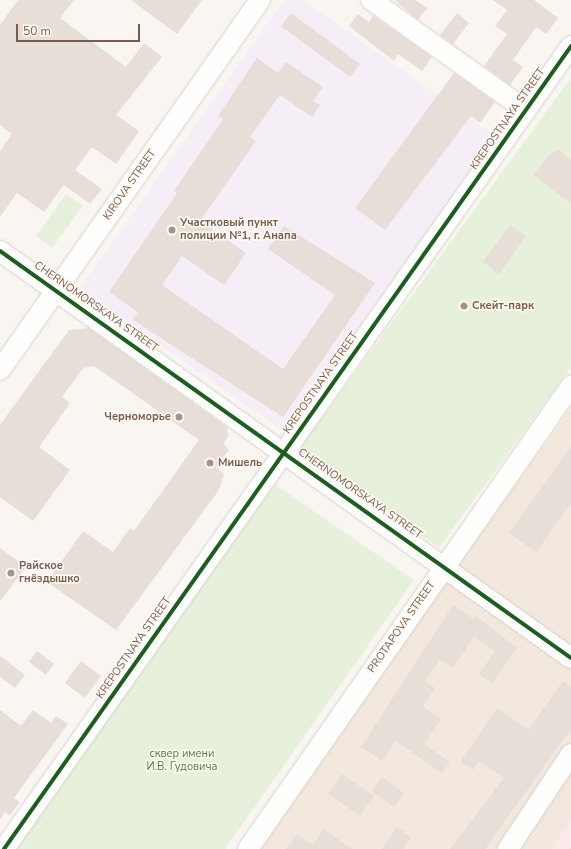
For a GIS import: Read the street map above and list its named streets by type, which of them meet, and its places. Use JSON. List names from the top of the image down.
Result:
{
  "streets": {
    "street": [
      "KREPOSTNAYA STREET",
      "KIROVA STREET",
      "CHERNOMORSKAYA STREET",
      "PROTAPOVA STREET"
    ]
  },
  "crossings": [
    ["KREPOSTNAYA STREET", "CHERNOMORSKAYA STREET"],
    ["KIROVA STREET", "CHERNOMORSKAYA STREET"],
    ["CHERNOMORSKAYA STREET", "PROTAPOVA STREET"]
  ],
  "parks": ["сквер имени И.В. Гудовича"],
  "places": [
    "Участковый пункт полиции №1, г. Анапа",
    "Скейт-парк",
    "Черноморье",
    "Мишель",
    "Райское гнёздышко"
  ],
  "scale_bar": "50 m"
}
